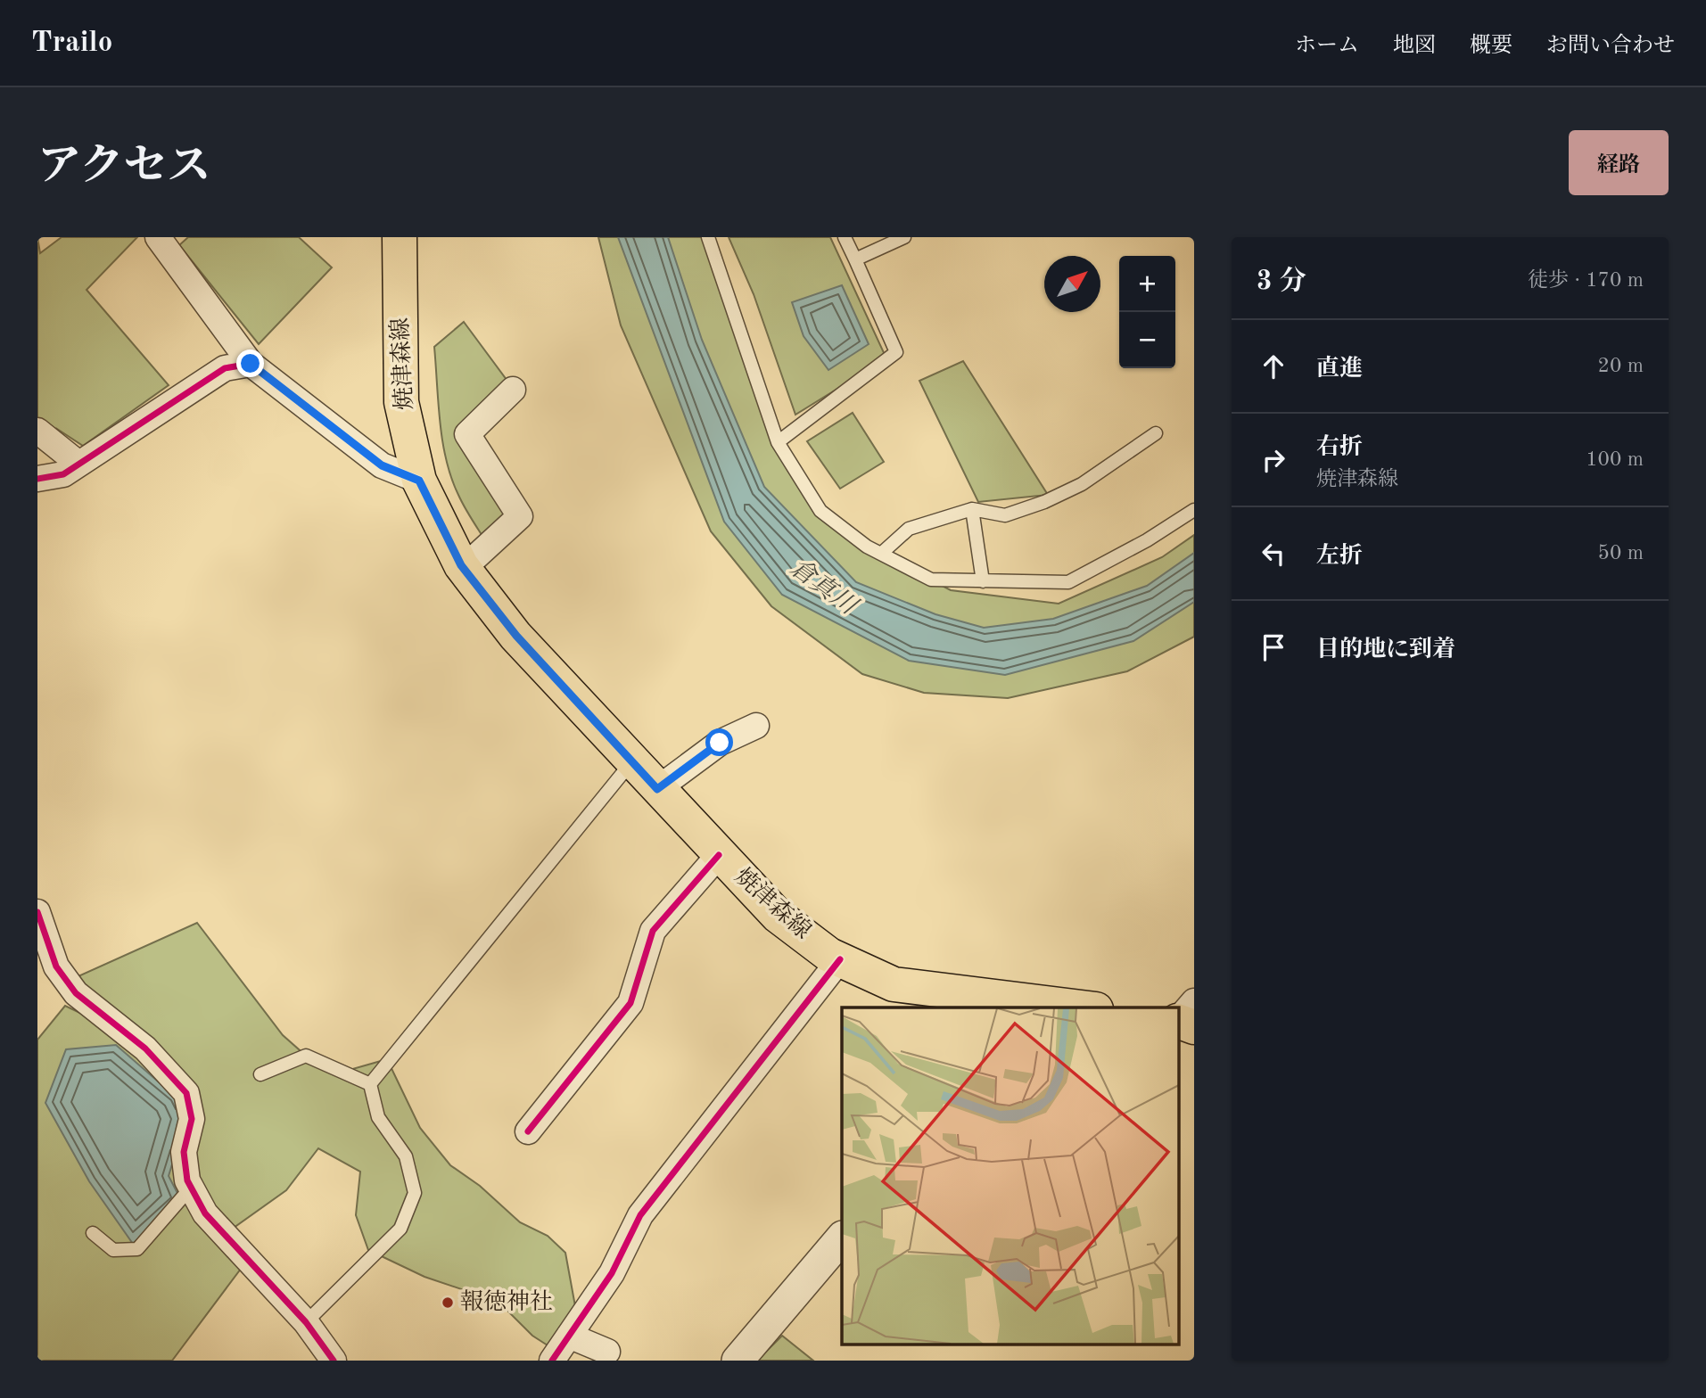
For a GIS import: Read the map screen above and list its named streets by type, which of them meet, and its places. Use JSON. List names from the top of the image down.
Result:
{
  "streets": {
    "main road": ["焼津森線"]
  },
  "water": ["倉真川"],
  "places": ["報徳神社"],
  "north": "top right",
  "page": {
    "header": "Trailo",
    "nav": [
      "ホーム",
      "地図",
      "概要",
      "お問い合わせ"
    ],
    "title": "アクセス",
    "buttons": "経路",
    "heading": ["3 分", "徒歩 · 170 m"],
    "map_buttons": ["+", "−"],
    "list": [
      ["直進", "20 m"],
      ["右折", "焼津森線", "100 m"],
      ["左折", "50 m"],
      "目的地に到着"
    ]
  }
}
